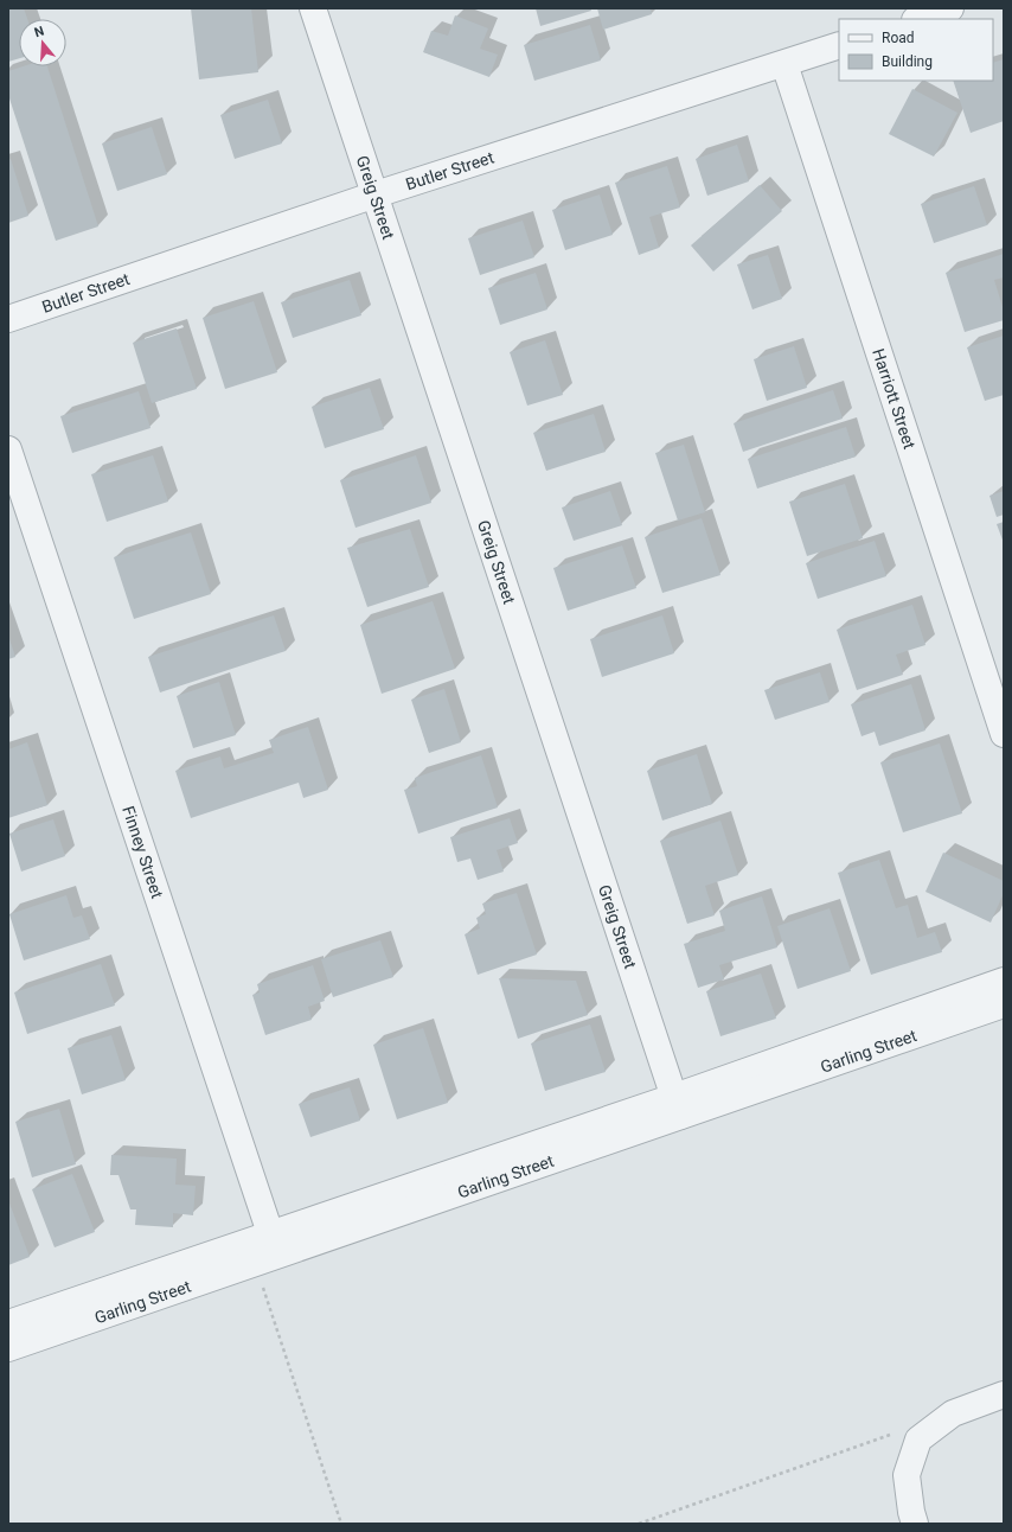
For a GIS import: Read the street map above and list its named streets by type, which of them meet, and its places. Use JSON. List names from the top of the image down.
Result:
{
  "streets": {
    "street": [
      "Butler Street",
      "Greig Street",
      "Harriott Street",
      "Finney Street",
      "Garling Street"
    ]
  },
  "crossings": [
    ["Butler Street", "Greig Street"],
    ["Butler Street", "Harriott Street"],
    ["Greig Street", "Garling Street"],
    ["Finney Street", "Garling Street"]
  ],
  "legend": ["Road", "Building"],
  "north": "top"
}
